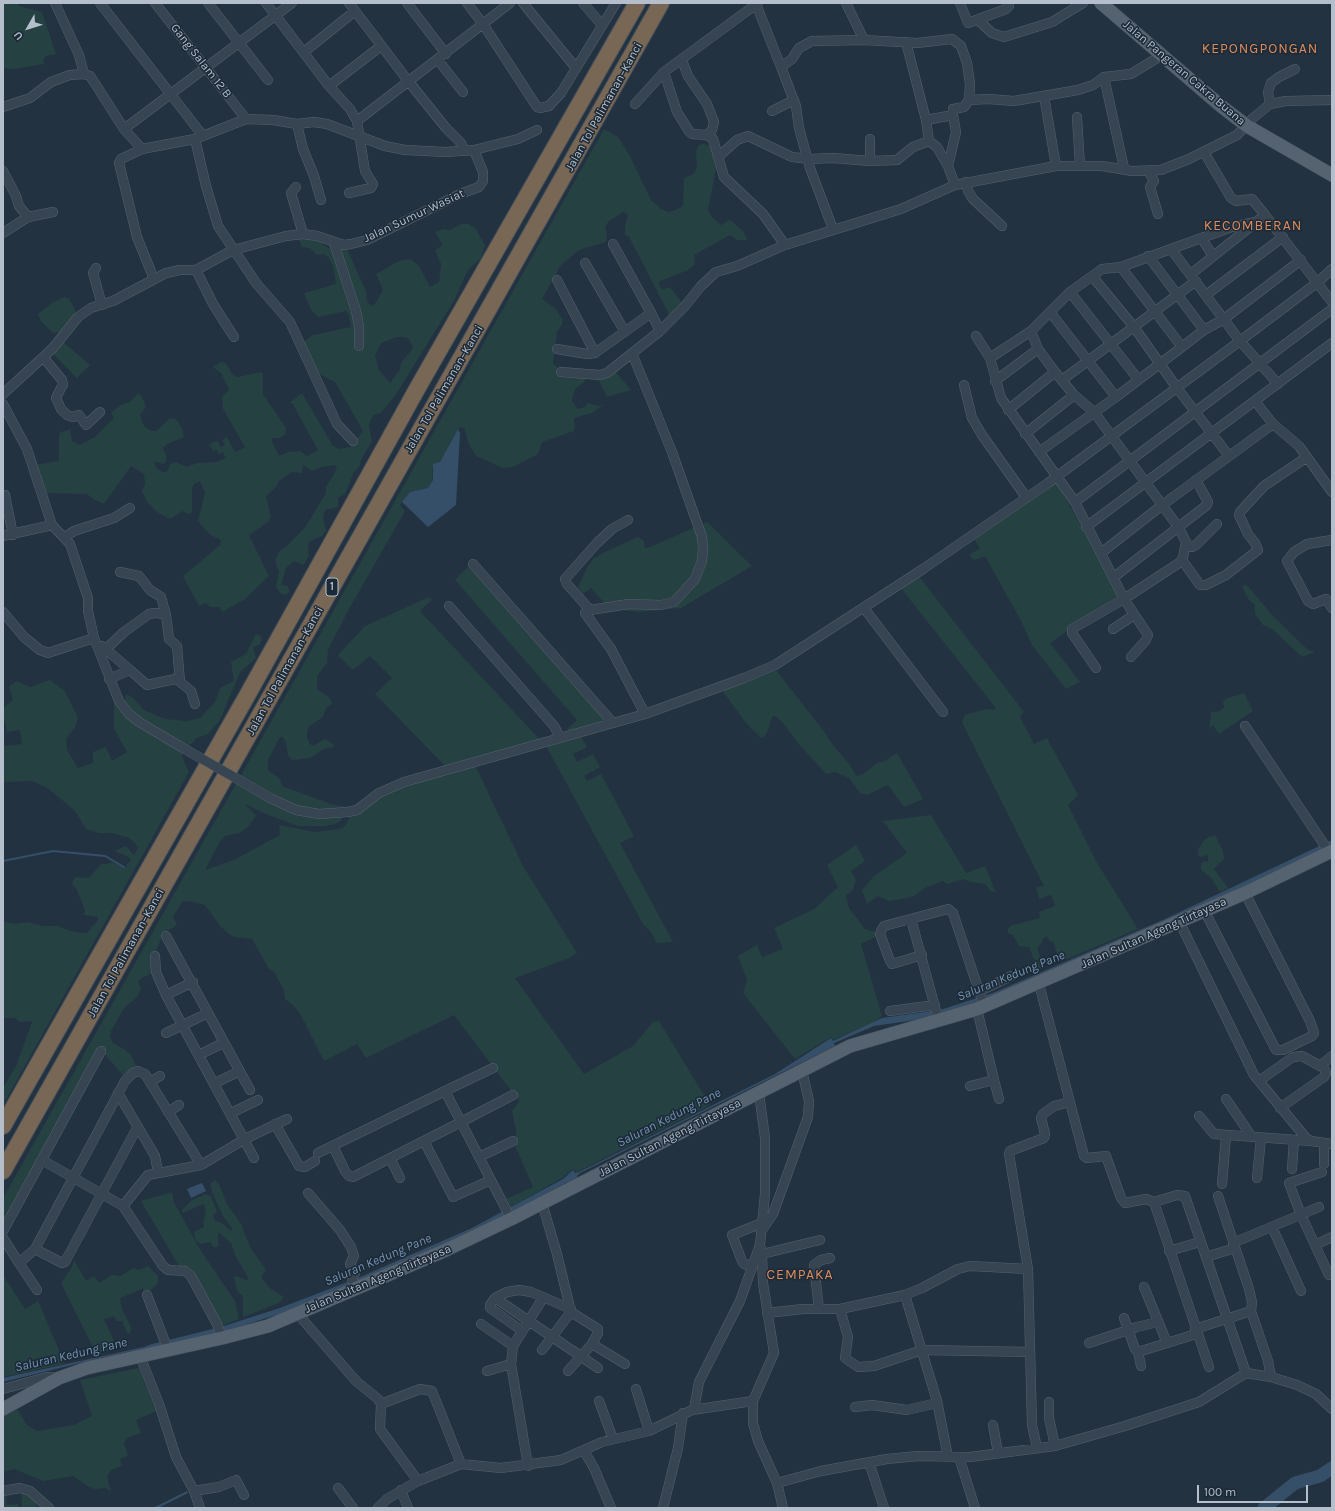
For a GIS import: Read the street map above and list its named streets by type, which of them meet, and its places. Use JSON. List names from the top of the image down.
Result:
{
  "streets": {
    "highway": ["Jalan Tol Palimanan–Kanci", "1"],
    "main road": ["Jalan Pangeran Cakra Buana", "Jalan Sultan Ageng Tirtayasa"],
    "street": ["Gang Salam 12 B", "Jalan Sumur Wasiat"]
  },
  "districts": ["KEPONGPONGAN", "KECOMBERAN", "CEMPAKA"],
  "water": ["Saluran Kedung Pane"],
  "scale_bar": "100 m",
  "north": "bottom left"
}
